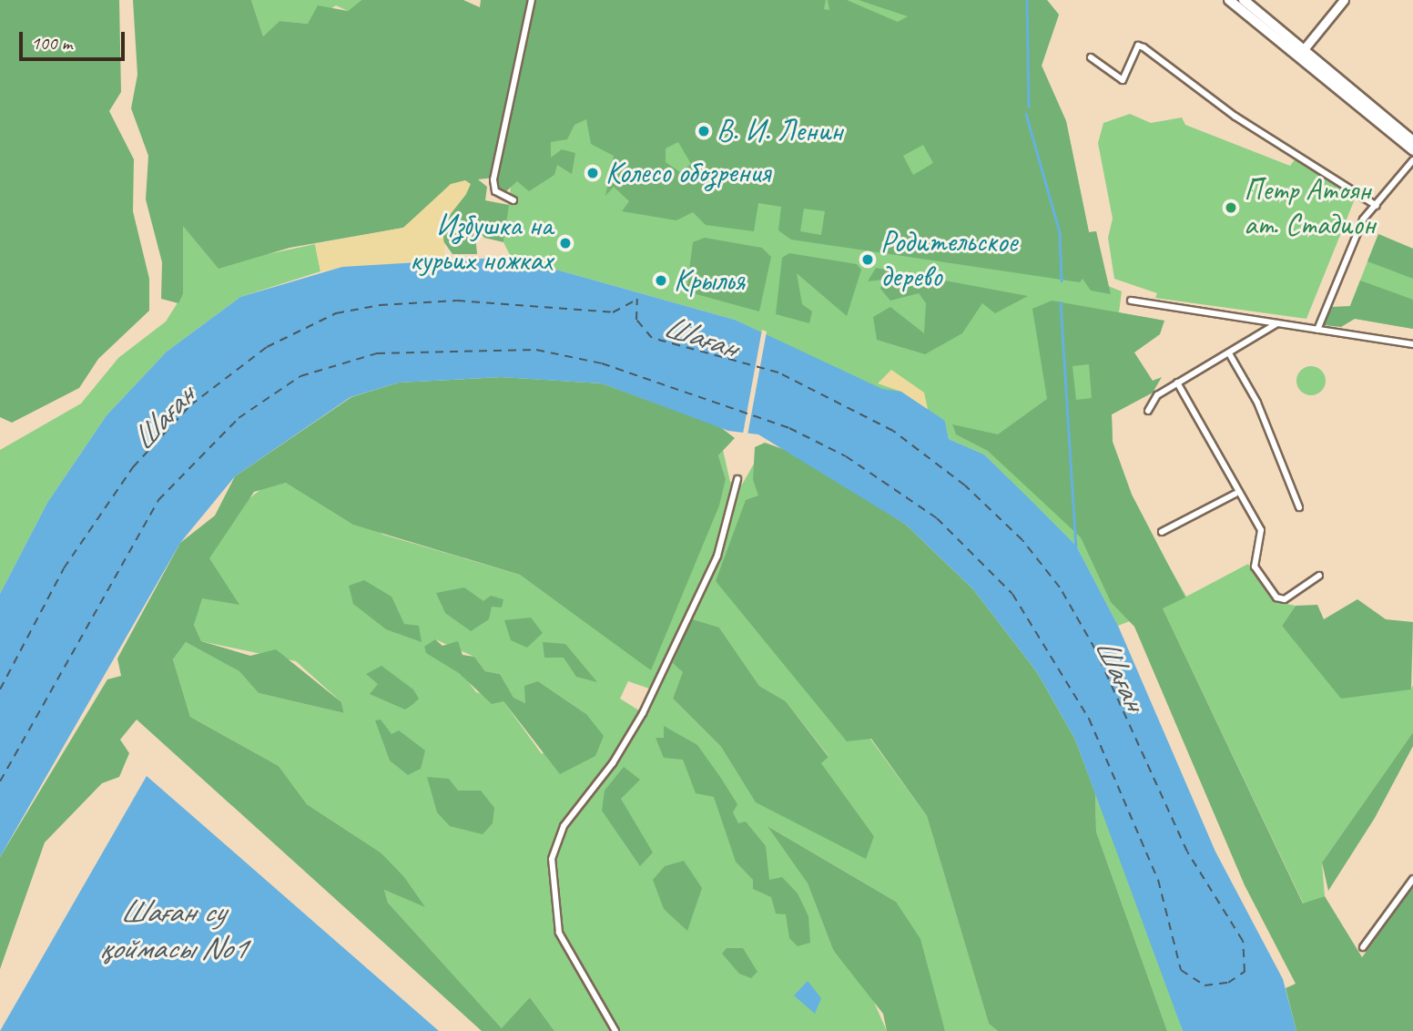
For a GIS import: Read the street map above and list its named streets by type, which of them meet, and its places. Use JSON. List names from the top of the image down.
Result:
{
  "water": ["Шаған", "Шаған су қоймасы No1"],
  "places": [
    "В. И. Ленин",
    "Колесо обозрения",
    "Петр Атоян ат. Стадион",
    "Избушка на курьих ножках",
    "Родительское дерево",
    "Крылья"
  ],
  "scale_bar": "100 m"
}
